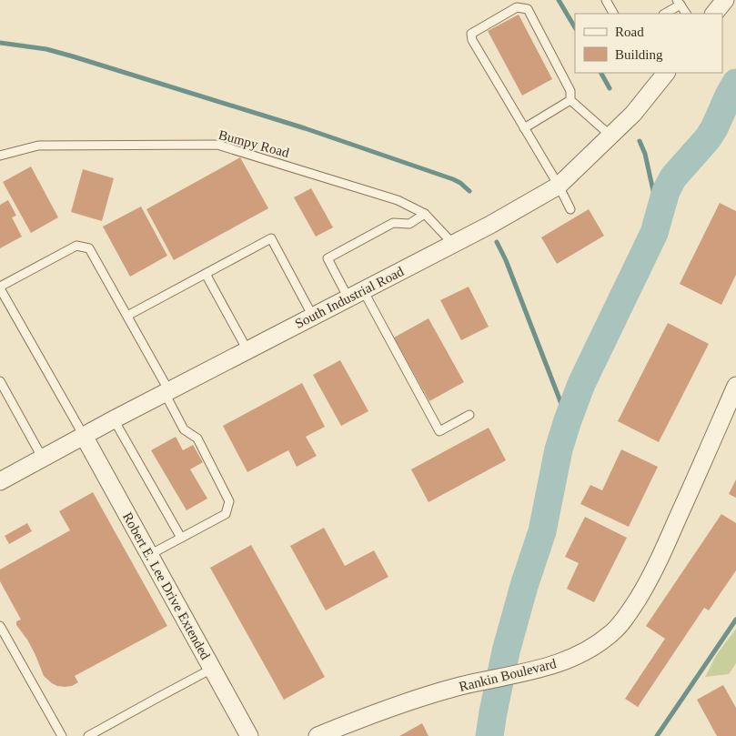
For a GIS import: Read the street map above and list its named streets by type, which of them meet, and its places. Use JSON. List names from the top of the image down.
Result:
{
  "streets": {
    "street": ["South Industrial Road", "Robert E. Lee Drive Extended", "Rankin Boulevard"],
    "lane": ["Bumpy Road"]
  },
  "crossings": [
    ["Bumpy Road", "South Industrial Road"],
    ["South Industrial Road", "Robert E. Lee Drive Extended"]
  ],
  "legend": ["Road", "Building"]
}
